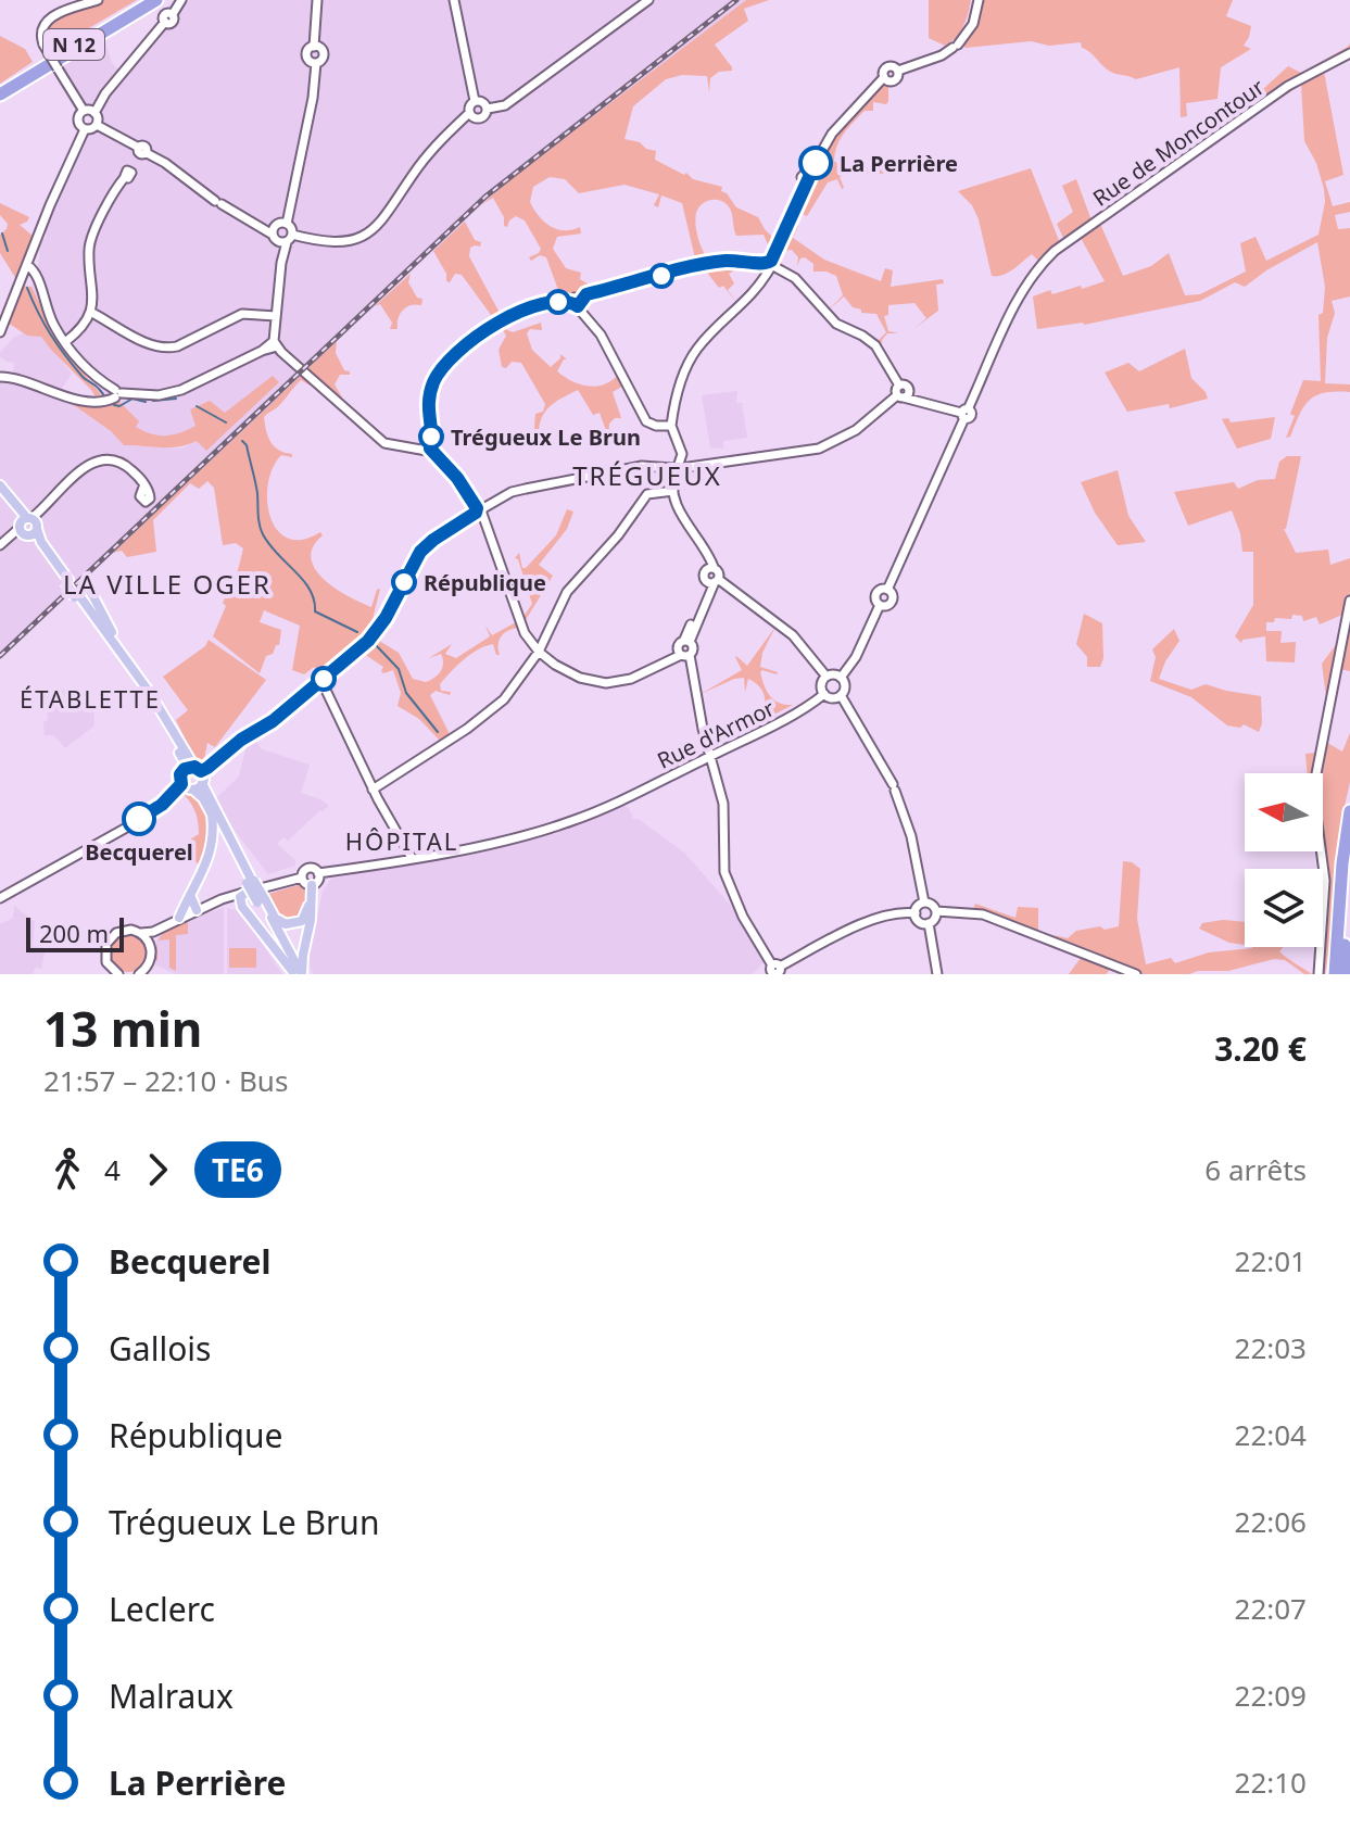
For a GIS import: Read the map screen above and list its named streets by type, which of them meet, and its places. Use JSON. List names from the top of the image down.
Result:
{
  "streets": {
    "highway": ["N 12"],
    "street": ["Rue de Moncontour", "Rue d'Armor"]
  },
  "districts": [
    "TRÉGUEUX",
    "LA VILLE OGER",
    "ÉTABLETTE",
    "HÔPITAL"
  ],
  "places": [
    "La Perrière",
    "Trégueux Le Brun",
    "République",
    "Becquerel"
  ],
  "lines": ["bus line TE6"],
  "scale_bar": "200 m",
  "north": "left",
  "page": {
    "scale": "200 m",
    "heading": ["13 min", "21:57 – 22:10 · Bus", "3.20 €"],
    "legs": ["4", "TE6", "6 arrêts"],
    "list": [
      {
        "name": "Becquerel",
        "value": "22:01"
      },
      {
        "name": "Gallois",
        "value": "22:03"
      },
      {
        "name": "République",
        "value": "22:04"
      },
      {
        "name": "Trégueux Le Brun",
        "value": "22:06"
      },
      {
        "name": "Leclerc",
        "value": "22:07"
      },
      {
        "name": "Malraux",
        "value": "22:09"
      },
      {
        "name": "La Perrière",
        "value": "22:10"
      }
    ]
  }
}
